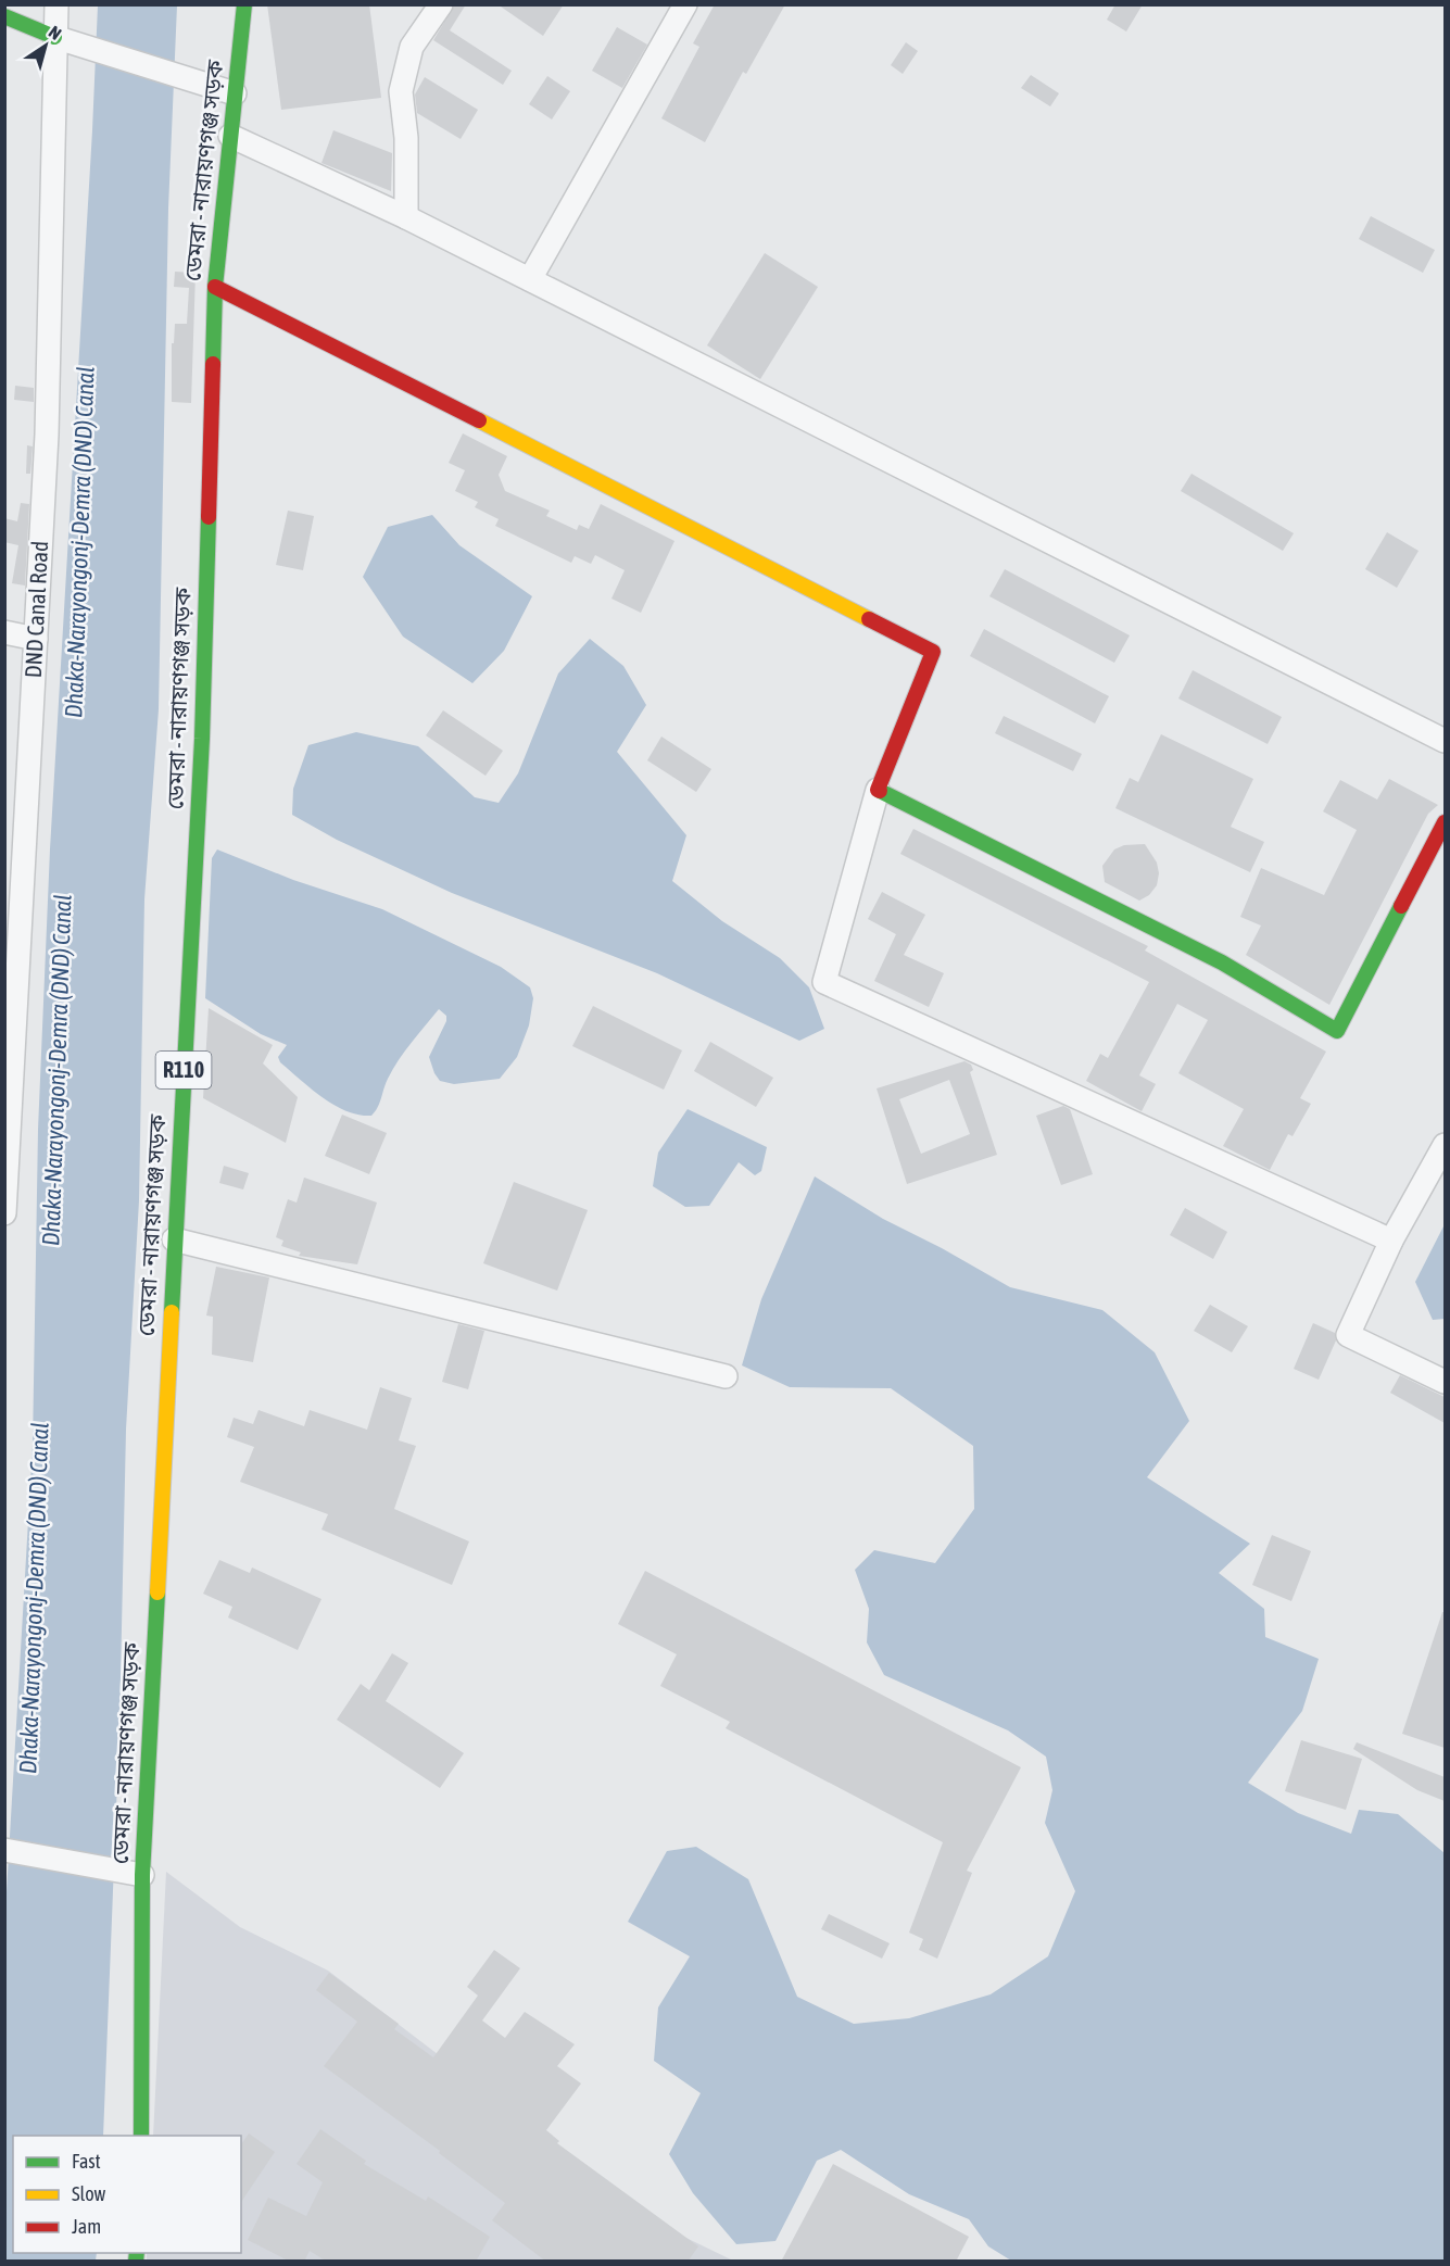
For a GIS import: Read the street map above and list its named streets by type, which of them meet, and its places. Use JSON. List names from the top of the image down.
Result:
{
  "streets": {
    "main road": ["ডেমরা - নারায়ণগঞ্জ সড়ক", "R110"],
    "street": ["DND Canal Road"]
  },
  "water": ["Dhaka-Narayongonj-Demra (DND) Canal"],
  "legend": ["Fast", "Slow", "Jam"],
  "north": "top right"
}
